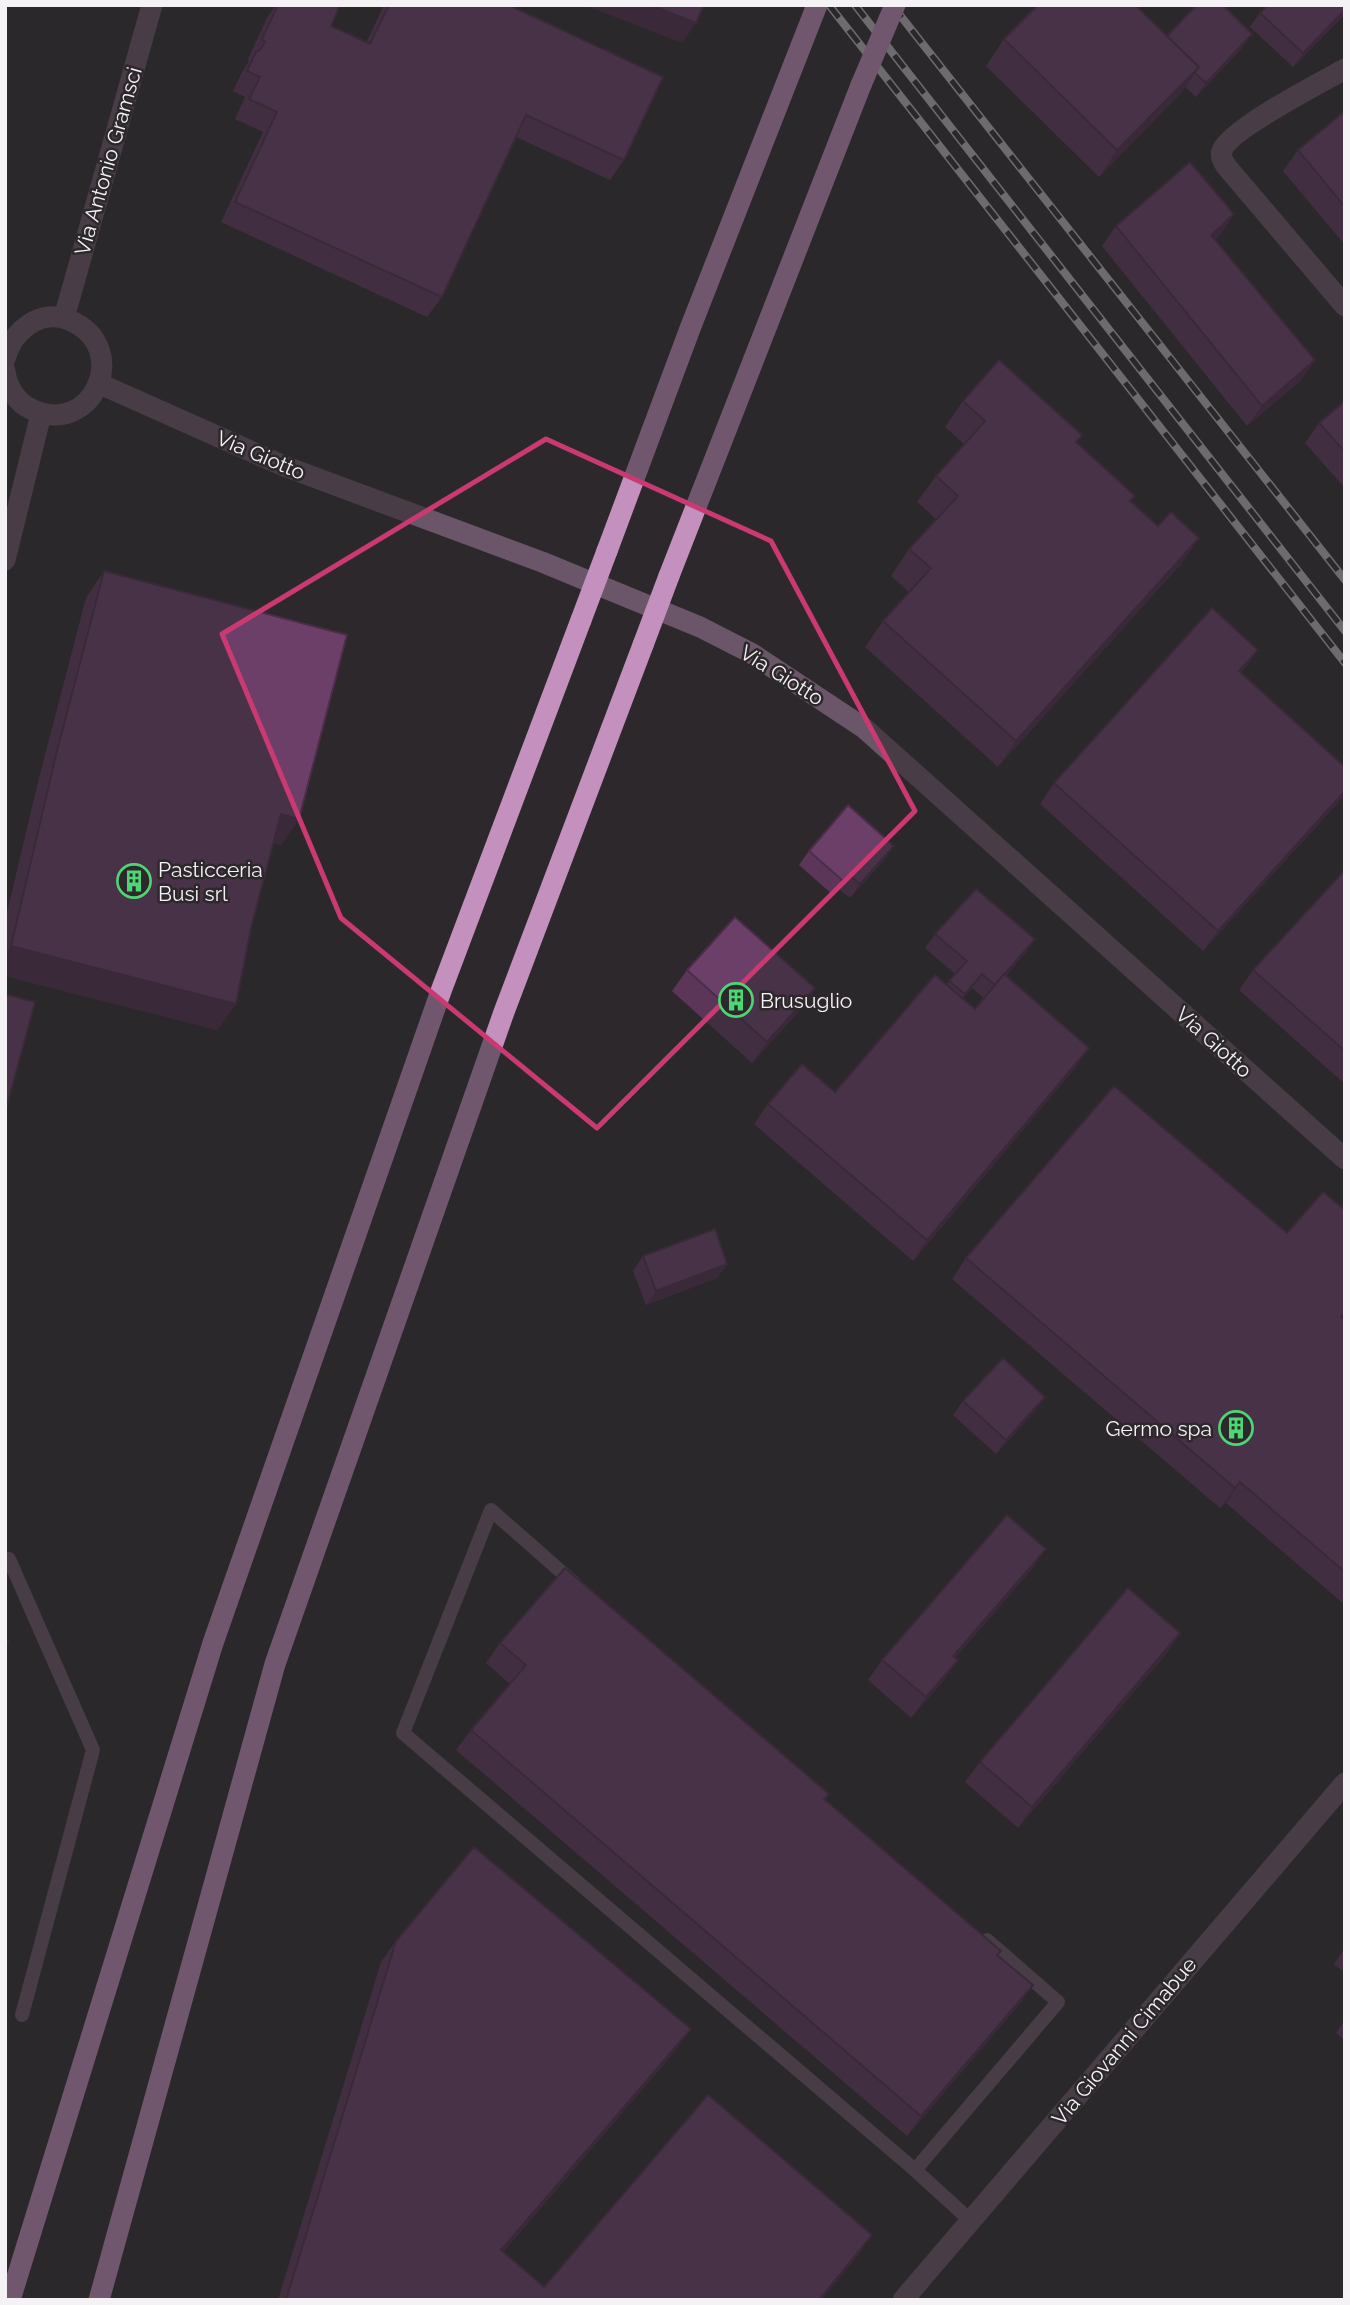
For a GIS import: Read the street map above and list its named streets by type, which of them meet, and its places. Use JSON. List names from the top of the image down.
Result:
{
  "streets": {
    "street": ["Via Antonio Gramsci", "Via Giotto", "Via Giovanni Cimabue"]
  },
  "places": {
    "building": ["Pasticceria Busi srl", "Brusuglio", "Germo spa"]
  }
}
